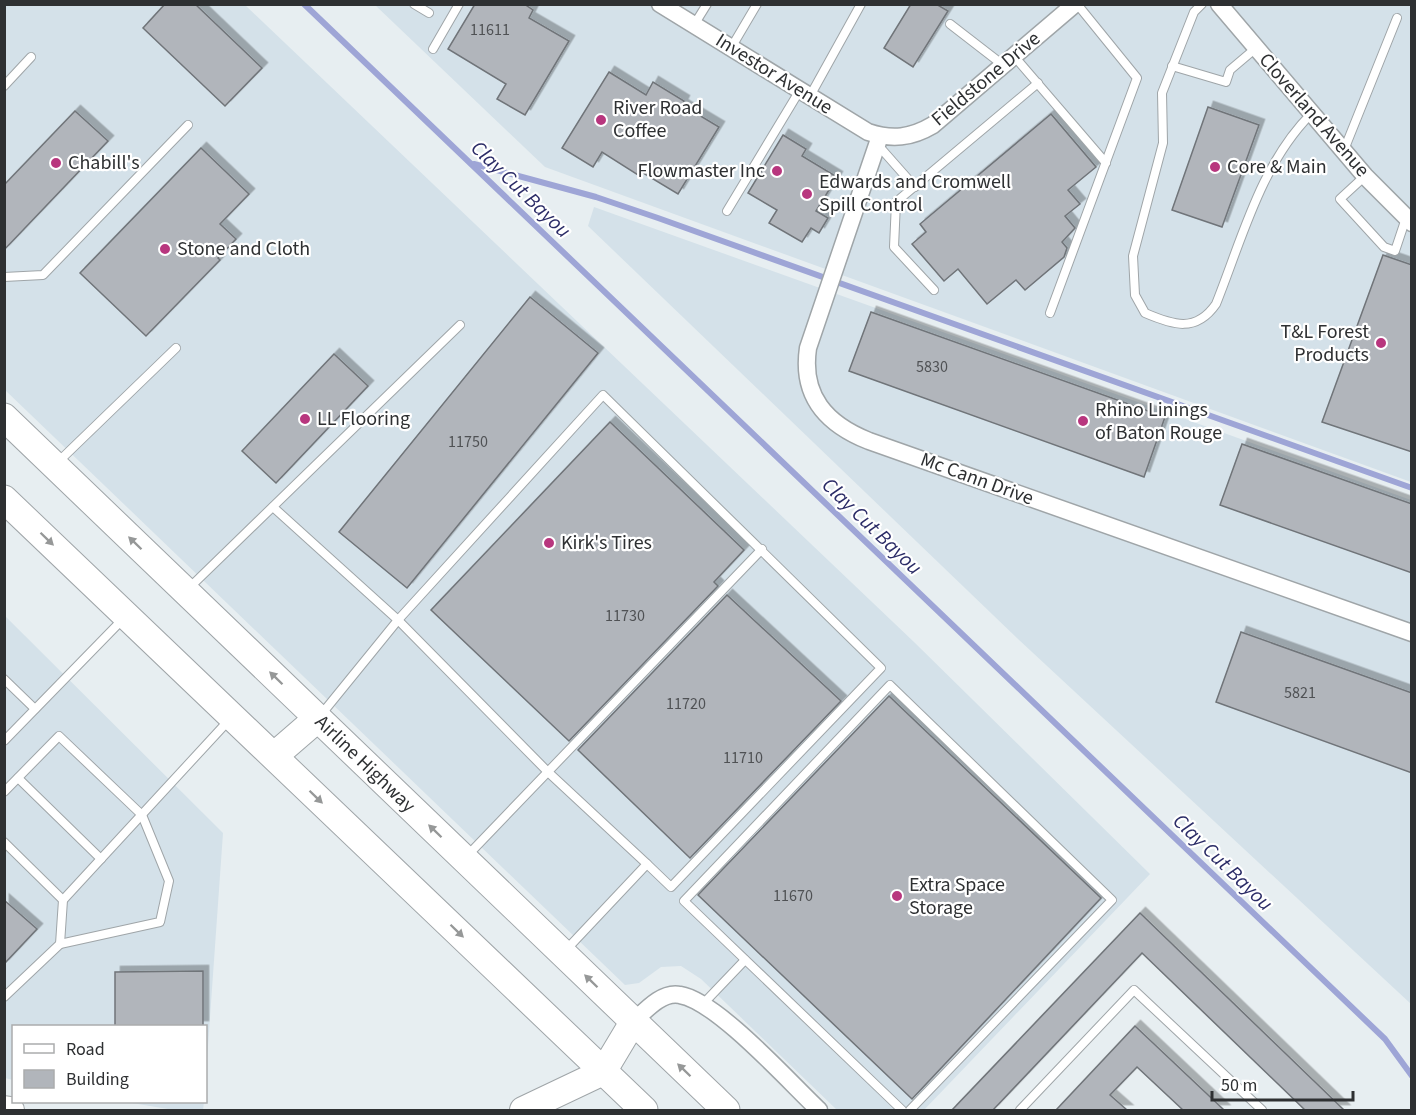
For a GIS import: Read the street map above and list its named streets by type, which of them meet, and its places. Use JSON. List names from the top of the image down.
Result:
{
  "streets": {
    "highway": ["Airline Highway"],
    "street": [
      "Investor Avenue",
      "Fieldstone Drive",
      "Cloverland Avenue",
      "Mc Cann Drive"
    ]
  },
  "crossings": [
    ["Investor Avenue", "Fieldstone Drive"],
    ["Investor Avenue", "Mc Cann Drive"],
    ["Fieldstone Drive", "Mc Cann Drive"]
  ],
  "water": ["Clay Cut Bayou"],
  "places": [
    "River Road Coffee",
    "Chabill's",
    "Core & Main",
    "Flowmaster Inc",
    "Edwards and Cromwell Spill Control",
    "Stone and Cloth",
    "T&L Forest Products",
    "LL Flooring",
    "Rhino Linings of Baton Rouge",
    "Kirk's Tires",
    "Extra Space Storage"
  ],
  "house_numbers": [
    "11611",
    "5830",
    "11750",
    "11730",
    "5821",
    "11720",
    "11710",
    "11670"
  ],
  "legend": ["Road", "Building"],
  "scale_bar": "50 m"
}
